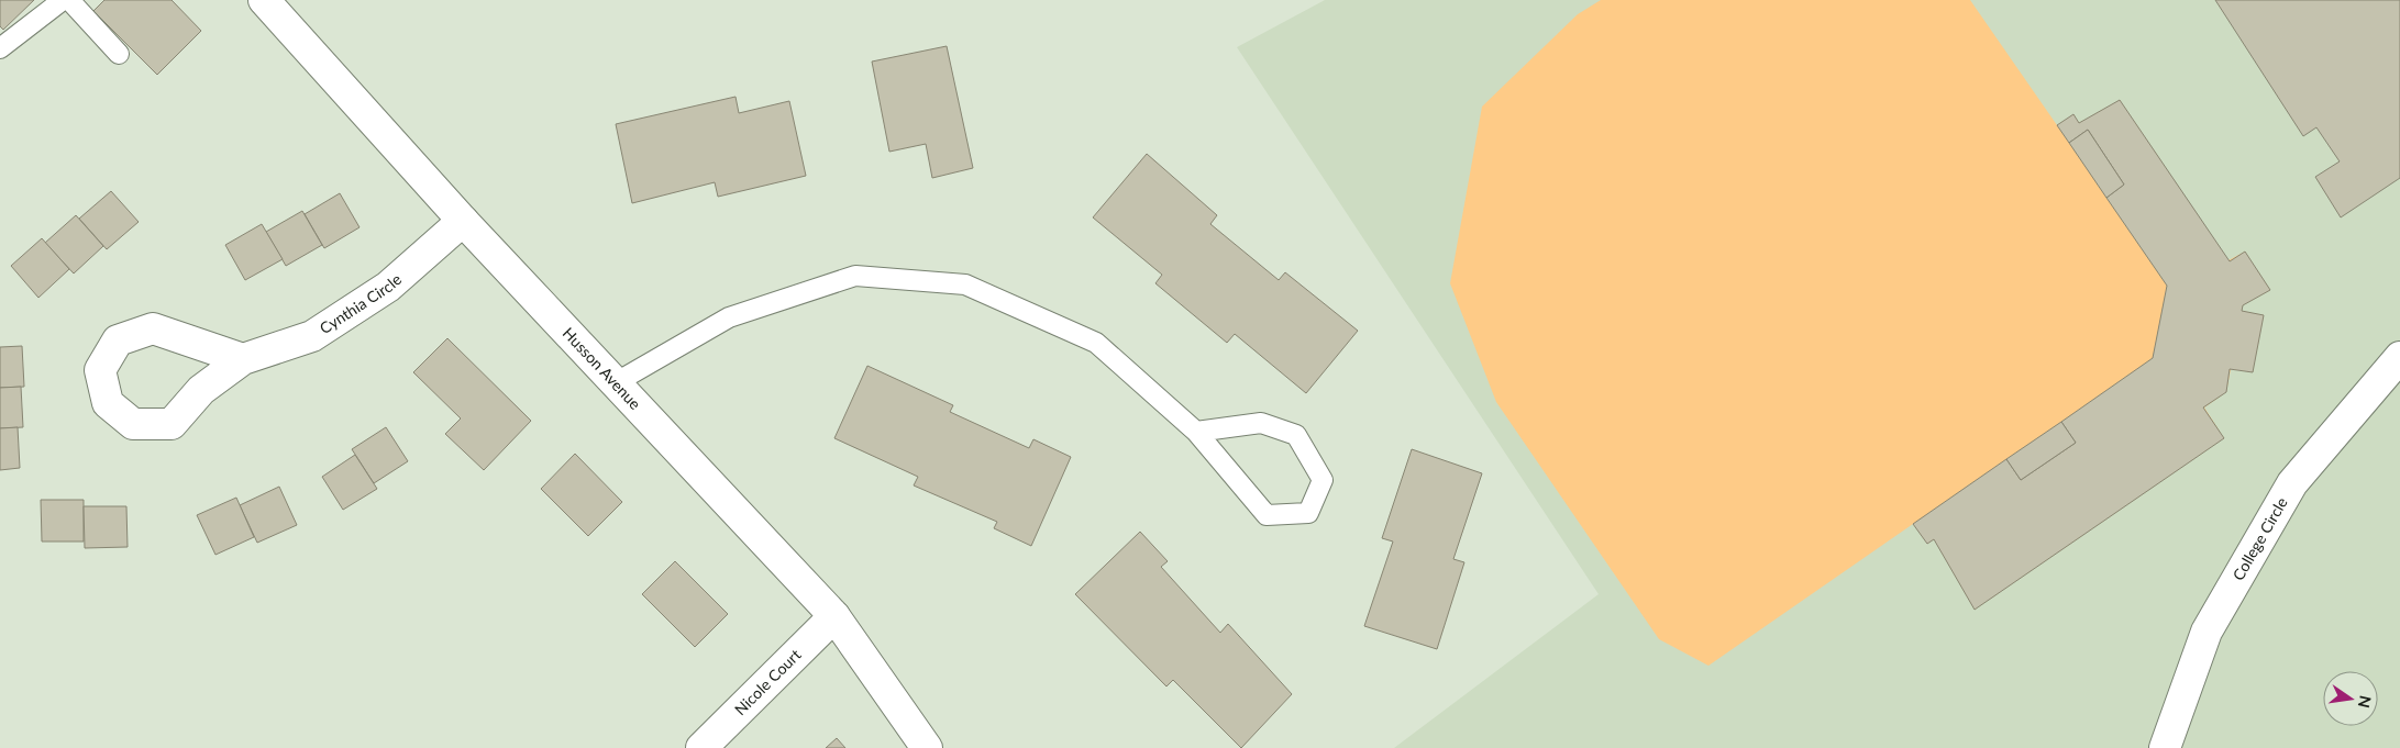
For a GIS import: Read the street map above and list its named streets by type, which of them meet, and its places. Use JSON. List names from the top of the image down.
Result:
{
  "streets": {
    "street": [
      "Cynthia Circle",
      "Husson Avenue",
      "College Circle",
      "Nicole Court"
    ]
  },
  "crossings": [
    ["Cynthia Circle", "Husson Avenue"],
    ["Husson Avenue", "Nicole Court"]
  ],
  "north": "right"
}
